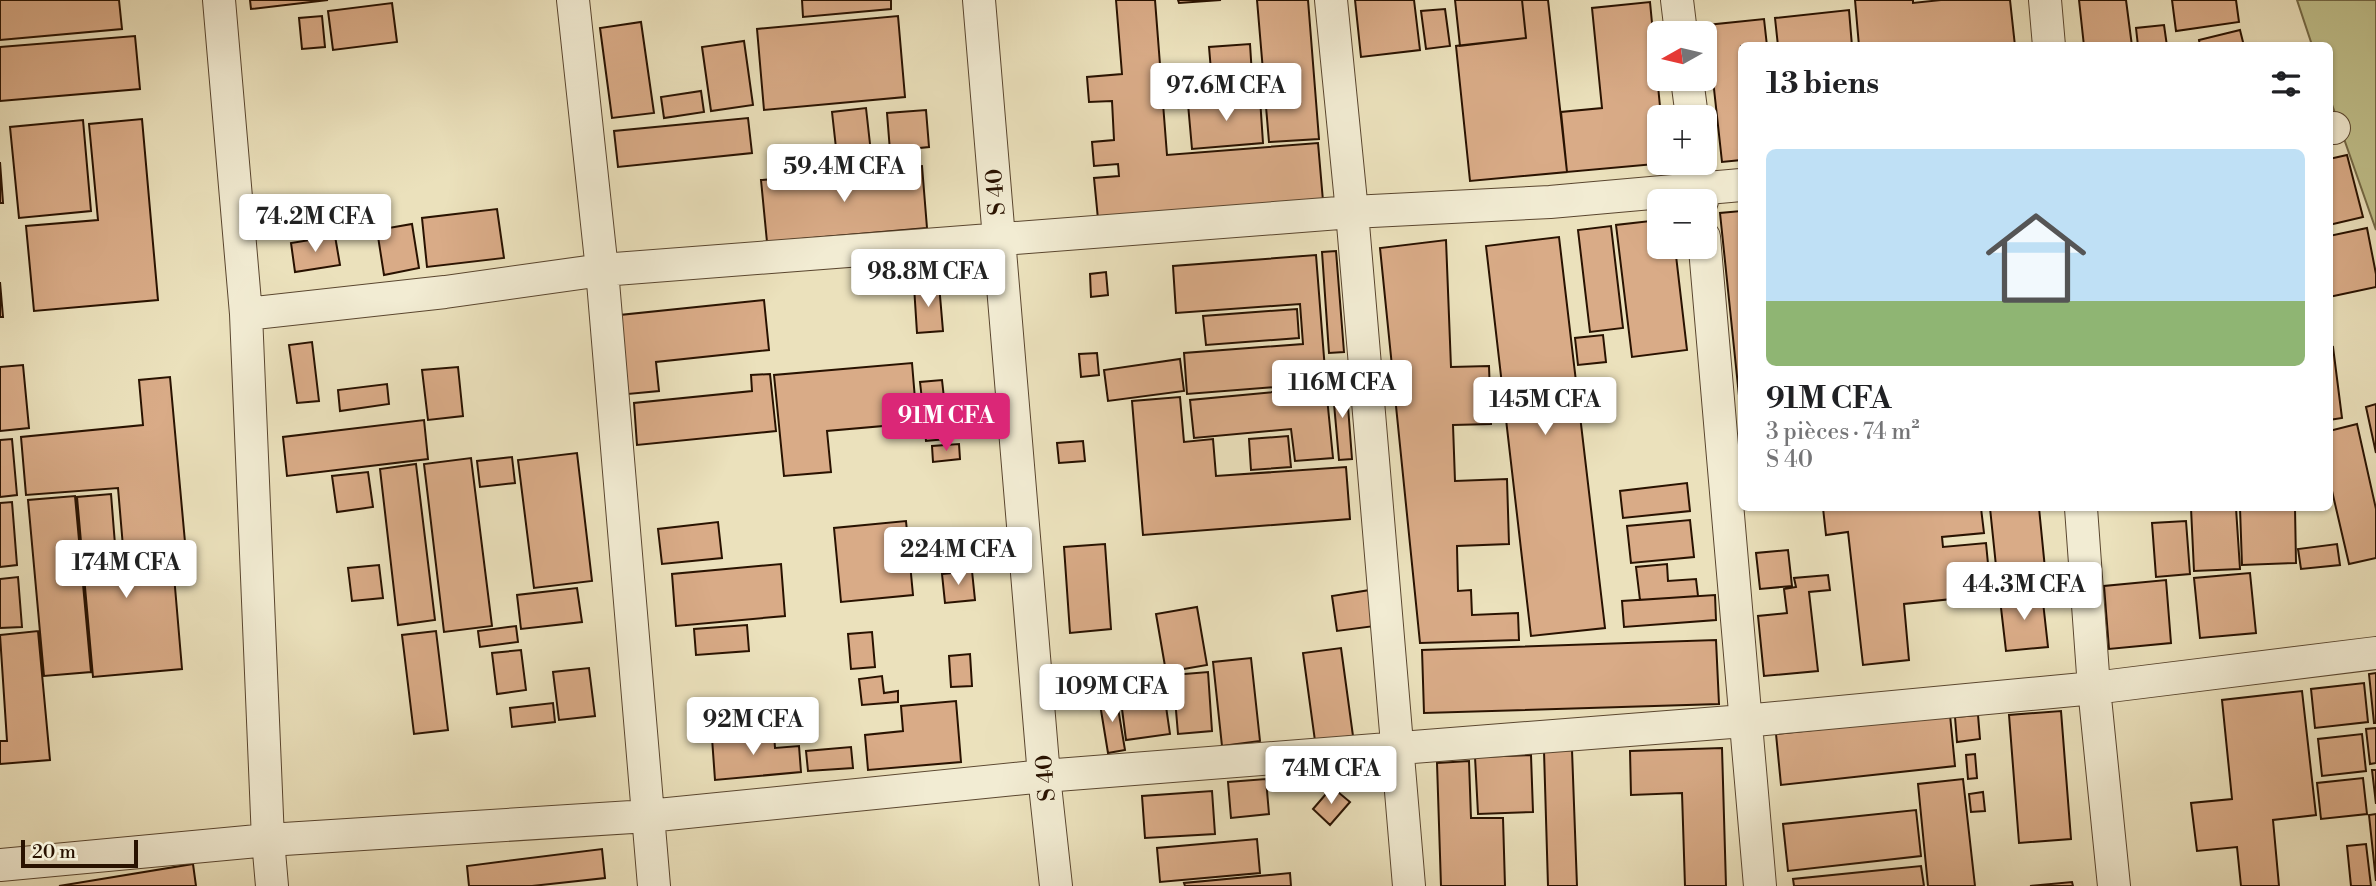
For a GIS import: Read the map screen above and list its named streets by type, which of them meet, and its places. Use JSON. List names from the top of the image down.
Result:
{
  "streets": {
    "street": ["S 40"]
  },
  "scale_bar": "20 m",
  "north": "left",
  "page": {
    "map_buttons": ["+", "−"],
    "heading": "13 biens",
    "price": [
      "97.6M CFA",
      "59.4M CFA",
      "74.2M CFA",
      "98.8M CFA",
      "116M CFA",
      "145M CFA",
      "91M CFA",
      "224M CFA",
      "174M CFA",
      "44.3M CFA",
      "109M CFA",
      "92M CFA",
      "74M CFA"
    ],
    "list": [
      {
        "name": "91M CFA",
        "note": "3 pièces · 74 m² · S 40"
      }
    ],
    "scale": "20 m"
  }
}
